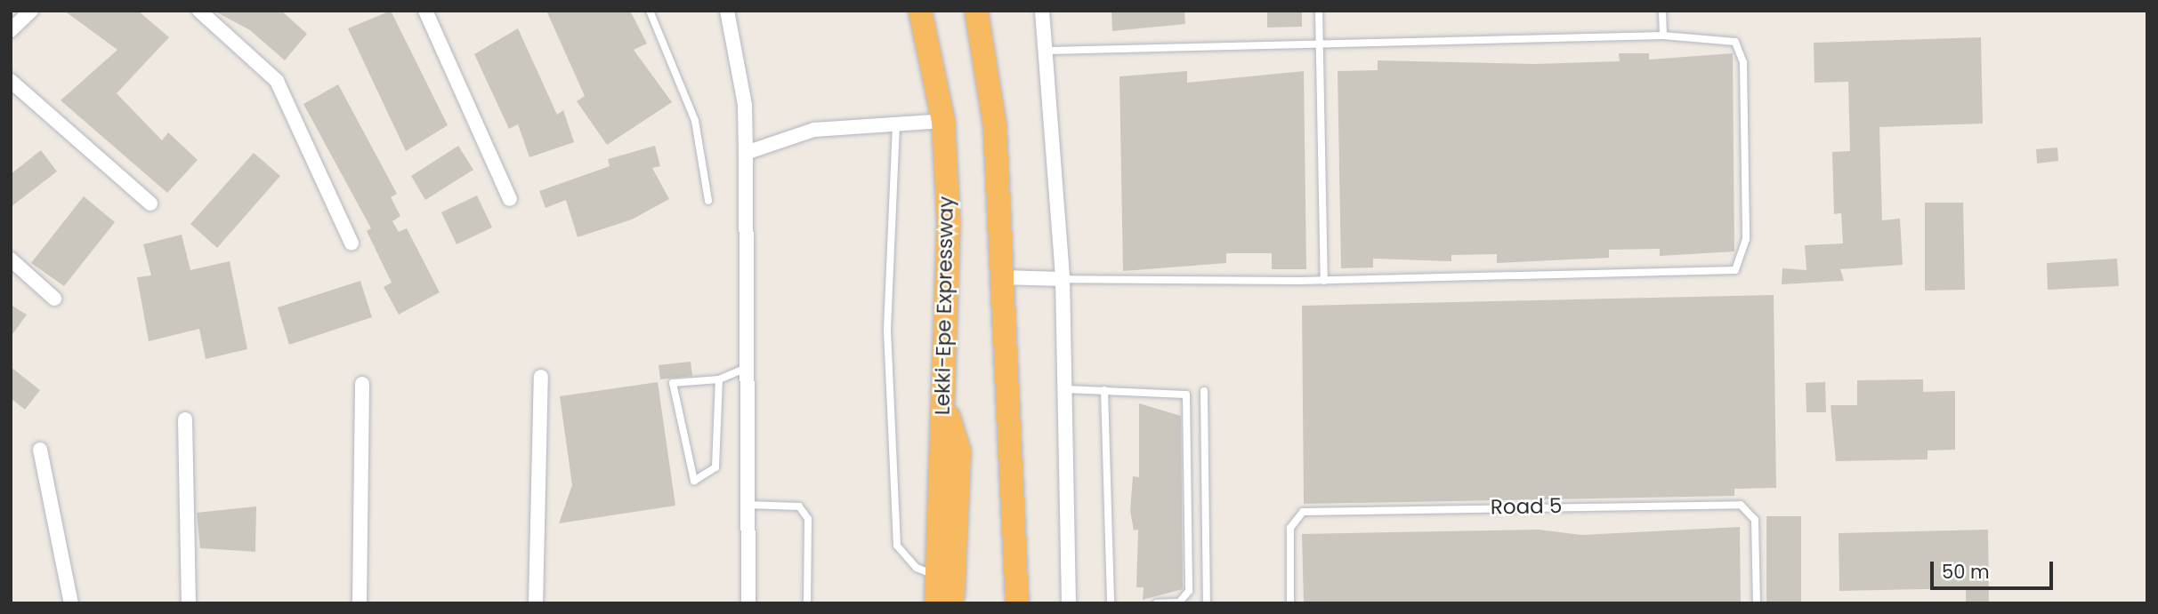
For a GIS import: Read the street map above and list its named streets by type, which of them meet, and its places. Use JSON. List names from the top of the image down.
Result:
{
  "streets": {
    "highway": ["Lekki-Epe Expressway"],
    "lane": ["Road 5"]
  },
  "scale_bar": "50 m"
}
